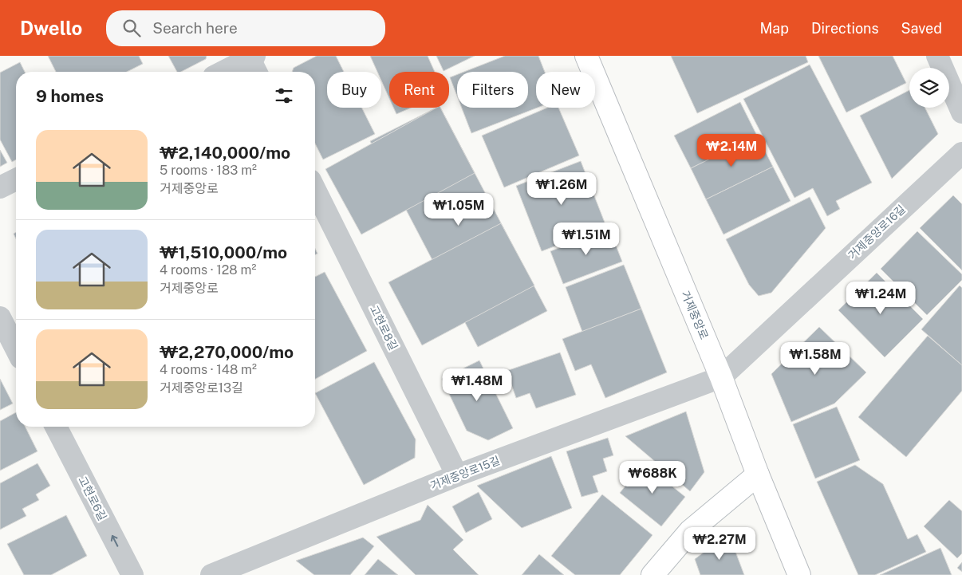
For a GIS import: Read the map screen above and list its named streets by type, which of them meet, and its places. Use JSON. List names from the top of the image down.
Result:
{
  "streets": {
    "main road": ["거제중앙로"],
    "street": [
      "거제중앙로16길",
      "고현로8길",
      "거제중앙로15길",
      "고현로6길"
    ]
  },
  "crossings": [
    ["거제중앙로16길", "거제중앙로"],
    ["거제중앙로16길", "거제중앙로15길"],
    ["거제중앙로", "거제중앙로15길"],
    ["고현로8길", "거제중앙로15길"]
  ],
  "one_way": ["고현로6길"],
  "page": {
    "header": "Dwello",
    "search": "Search here",
    "nav": ["Map", "Directions", "Saved"],
    "chip": [
      "Buy",
      "Rent",
      "Filters",
      "New"
    ],
    "heading": "9 homes",
    "list": [
      {
        "name": "₩2,140,000/mo",
        "note": "5 rooms · 183 m² · 거제중앙로"
      },
      {
        "name": "₩1,510,000/mo",
        "note": "4 rooms · 128 m² · 거제중앙로"
      },
      {
        "name": "₩2,270,000/mo",
        "note": "4 rooms · 148 m² · 거제중앙로13길"
      }
    ],
    "price": [
      "₩2.14M",
      "₩1.26M",
      "₩1.05M",
      "₩1.51M",
      "₩1.24M",
      "₩1.58M",
      "₩1.48M",
      "₩688K",
      "₩2.27M"
    ]
  }
}
